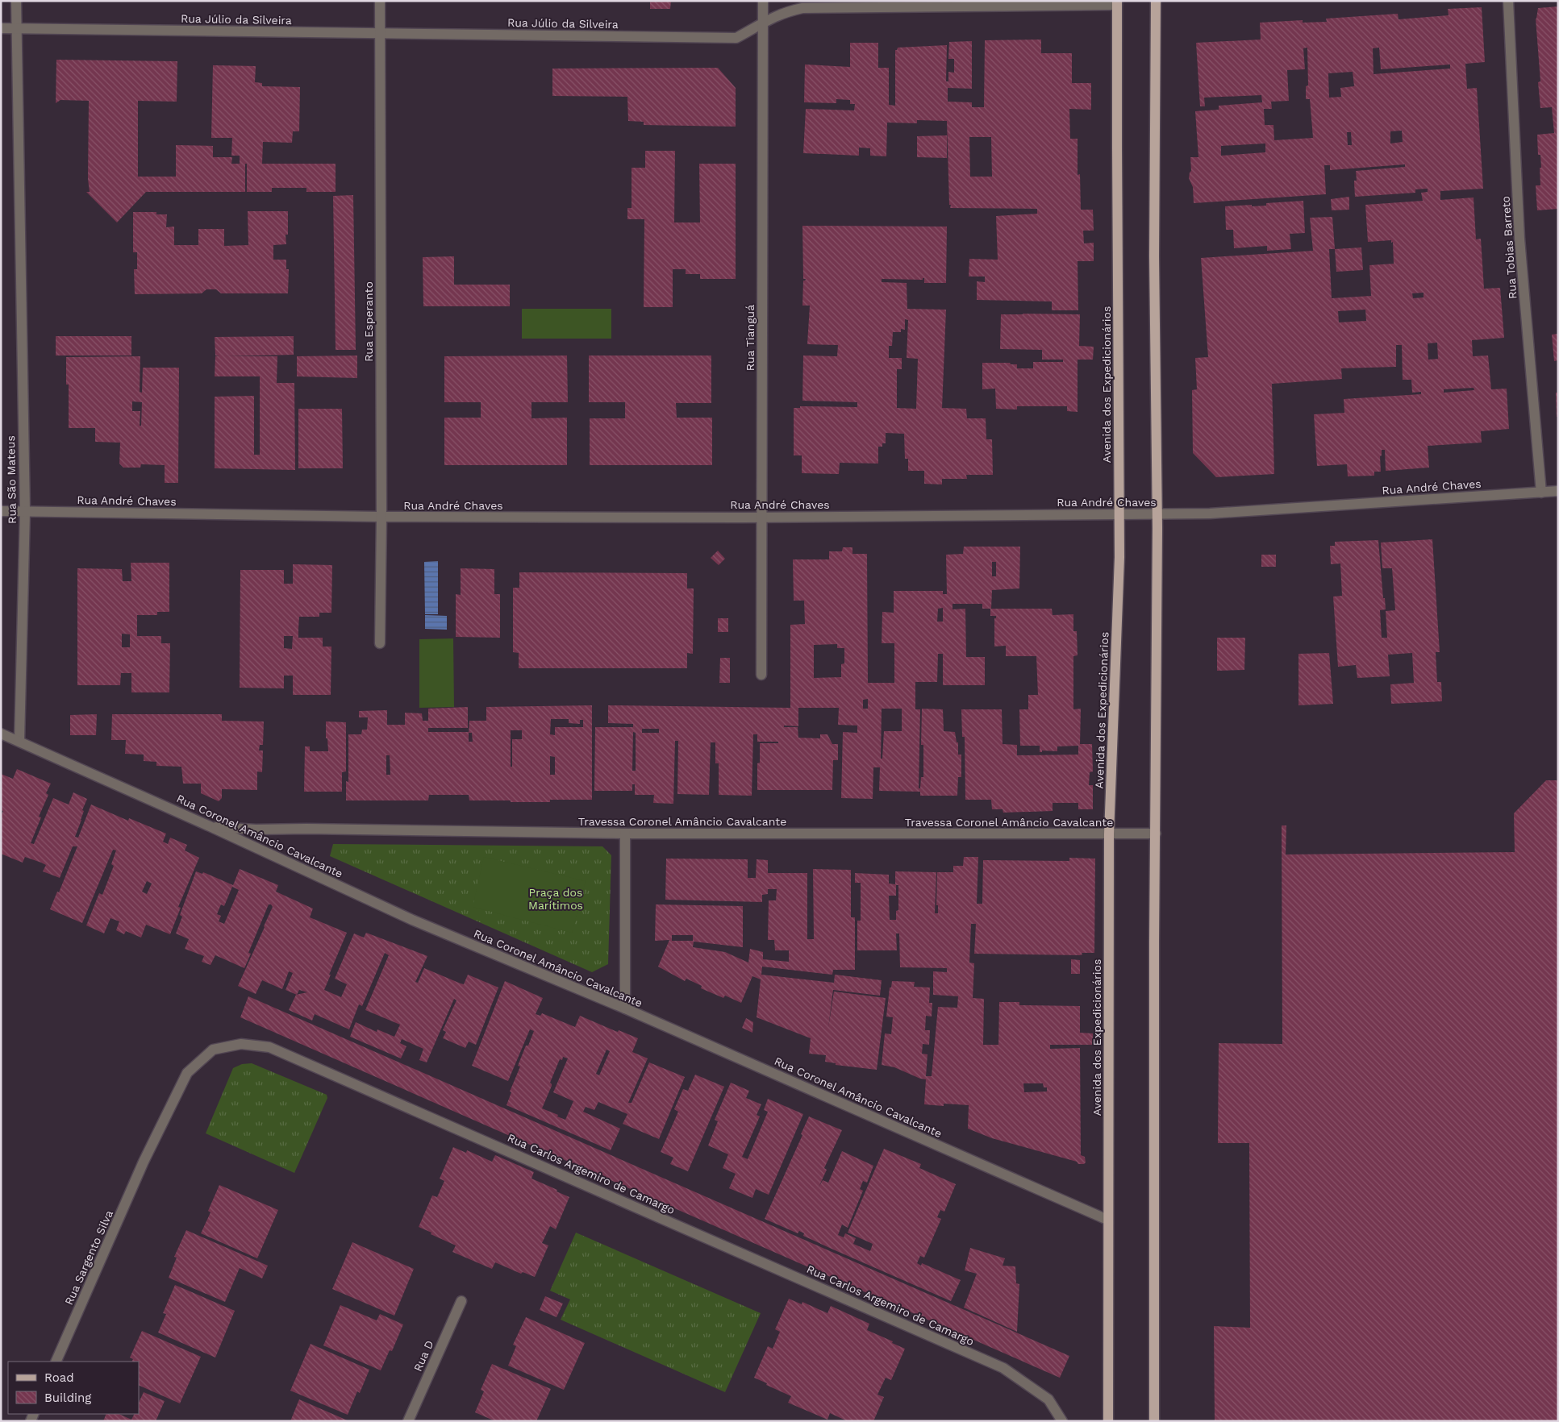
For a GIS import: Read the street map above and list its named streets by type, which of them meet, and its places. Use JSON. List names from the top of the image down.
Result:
{
  "streets": {
    "main road": ["Avenida dos Expedicionários"],
    "street": [
      "Rua Júlio da Silveira",
      "Rua Tobias Barreto",
      "Rua Esperanto",
      "Rua Tianguá",
      "Rua São Mateus",
      "Rua André Chaves",
      "Travessa Coronel Amâncio Cavalcante",
      "Rua Coronel Amâncio Cavalcante",
      "Rua Carlos Argemiro de Camargo",
      "Rua Sargento Silva",
      "Rua D"
    ]
  },
  "crossings": [
    ["Rua Júlio da Silveira", "Rua Esperanto"],
    ["Rua Júlio da Silveira", "Rua Tianguá"],
    ["Rua Júlio da Silveira", "Avenida dos Expedicionários"],
    ["Rua Júlio da Silveira", "Rua São Mateus"],
    ["Rua Tobias Barreto", "Rua André Chaves"],
    ["Rua Esperanto", "Rua André Chaves"],
    ["Rua Tianguá", "Rua André Chaves"],
    ["Avenida dos Expedicionários", "Rua André Chaves"],
    ["Avenida dos Expedicionários", "Travessa Coronel Amâncio Cavalcante"],
    ["Avenida dos Expedicionários", "Rua Coronel Amâncio Cavalcante"],
    ["Rua São Mateus", "Rua André Chaves"],
    ["Rua São Mateus", "Rua Coronel Amâncio Cavalcante"],
    ["Travessa Coronel Amâncio Cavalcante", "Rua Coronel Amâncio Cavalcante"],
    ["Rua Carlos Argemiro de Camargo", "Rua Sargento Silva"]
  ],
  "parks": ["Praça dos Marítimos"],
  "legend": ["Road", "Building"]
}
